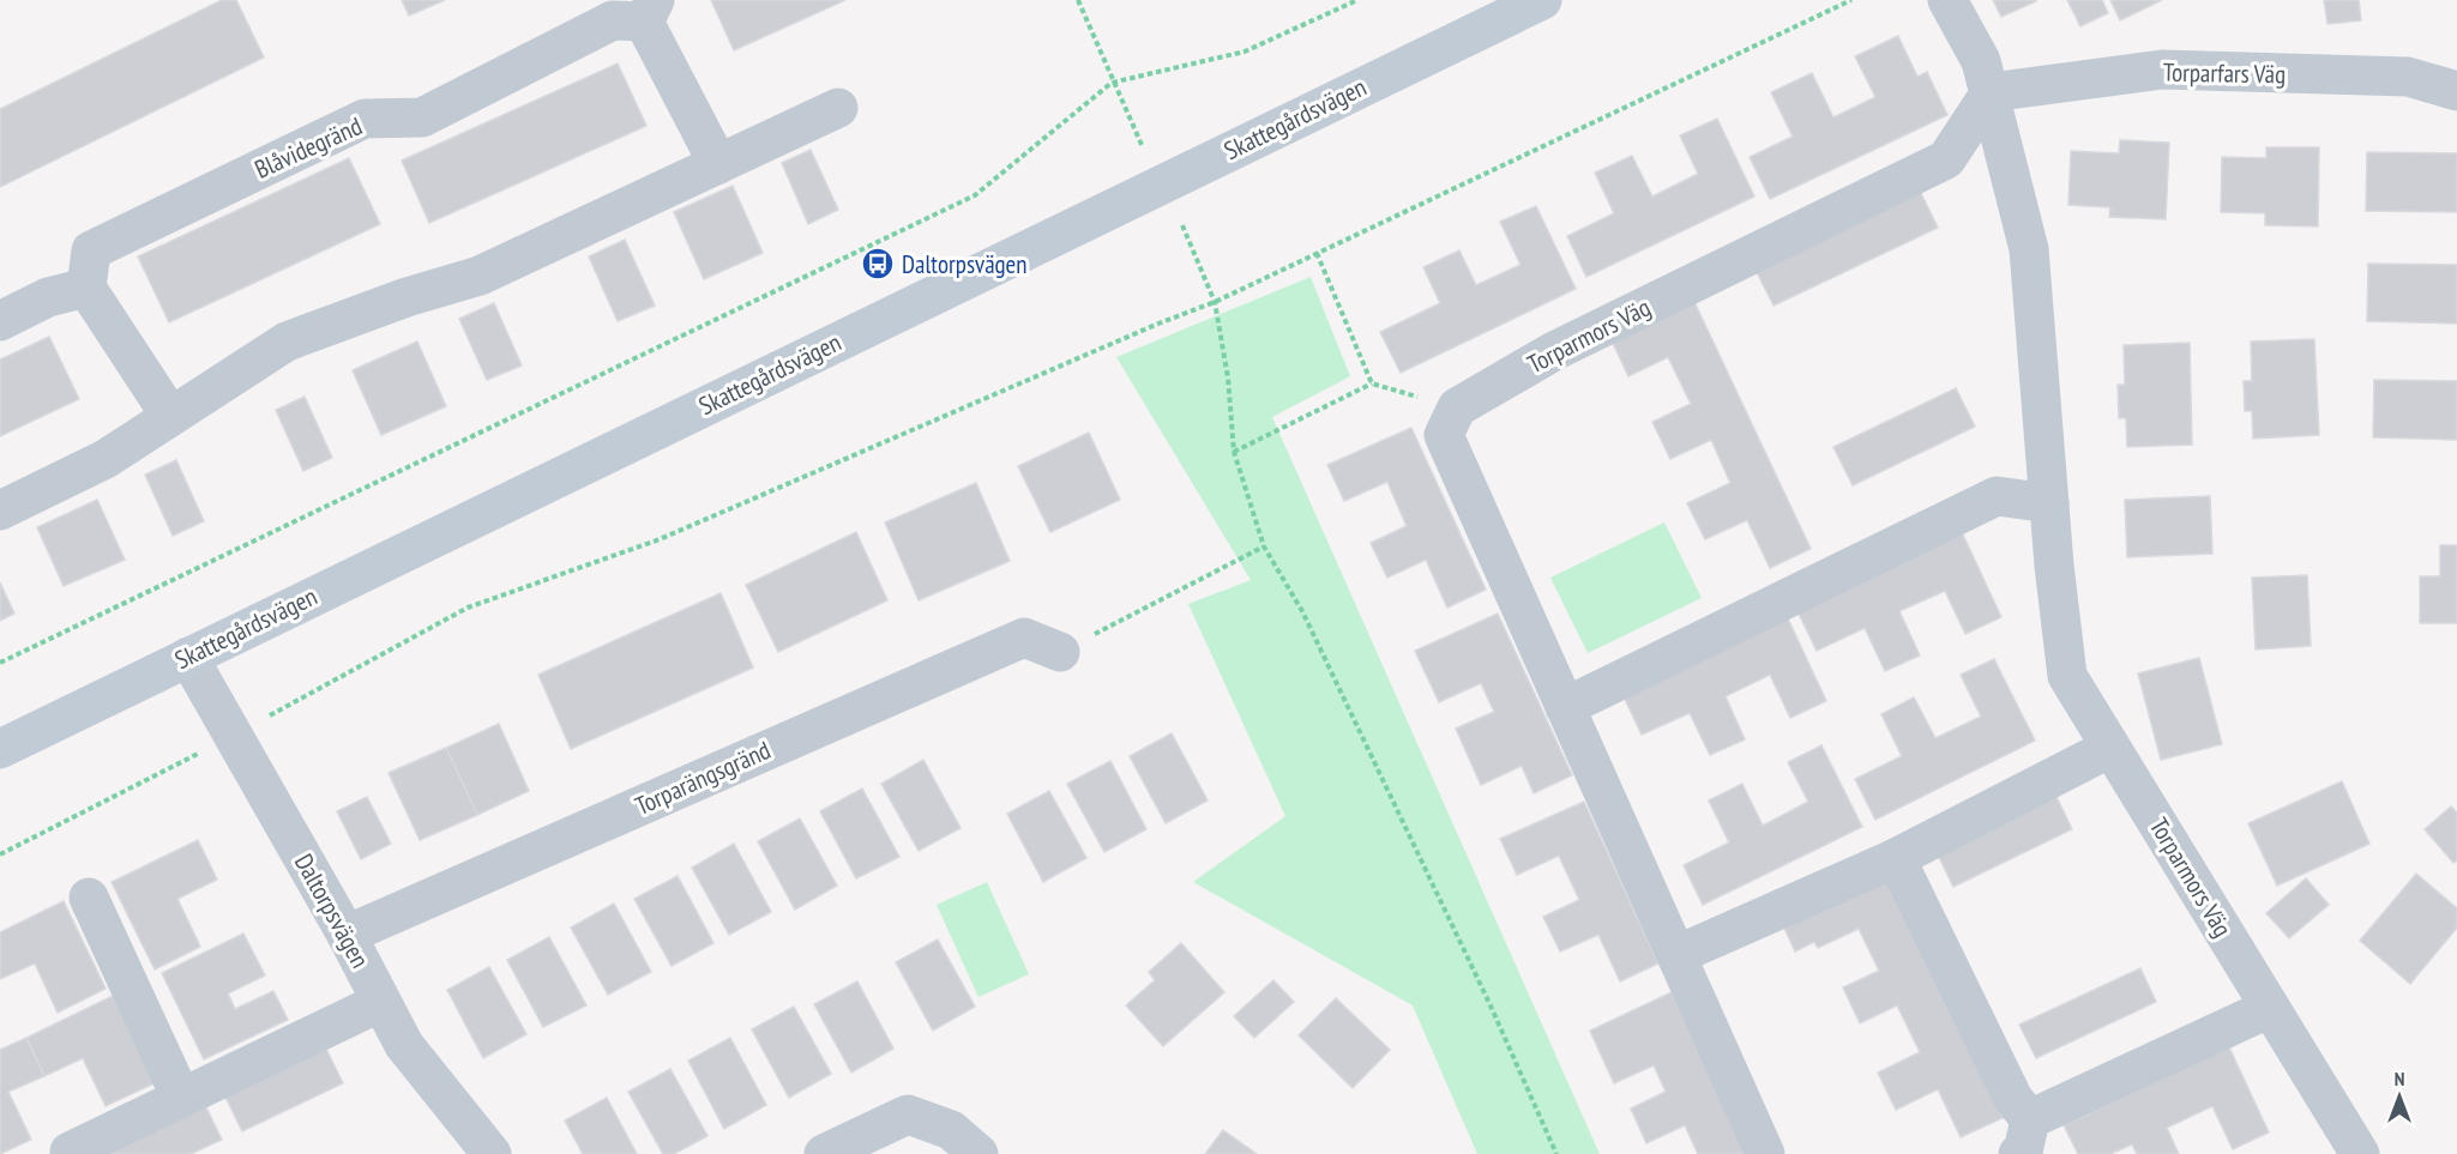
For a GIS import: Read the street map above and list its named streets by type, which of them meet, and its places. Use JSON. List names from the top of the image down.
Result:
{
  "streets": {
    "street": [
      "Torparfars Väg",
      "Skattegårdsvägen",
      "Blåvidegränd",
      "Torparmors Väg",
      "Torparängsgränd",
      "Daltorpsvägen"
    ]
  },
  "crossings": [
    ["Torparfars Väg", "Torparmors Väg"],
    ["Skattegårdsvägen", "Daltorpsvägen"],
    ["Torparängsgränd", "Daltorpsvägen"]
  ],
  "places": {
    "bus stop": ["Daltorpsvägen"]
  },
  "north": "top"
}
